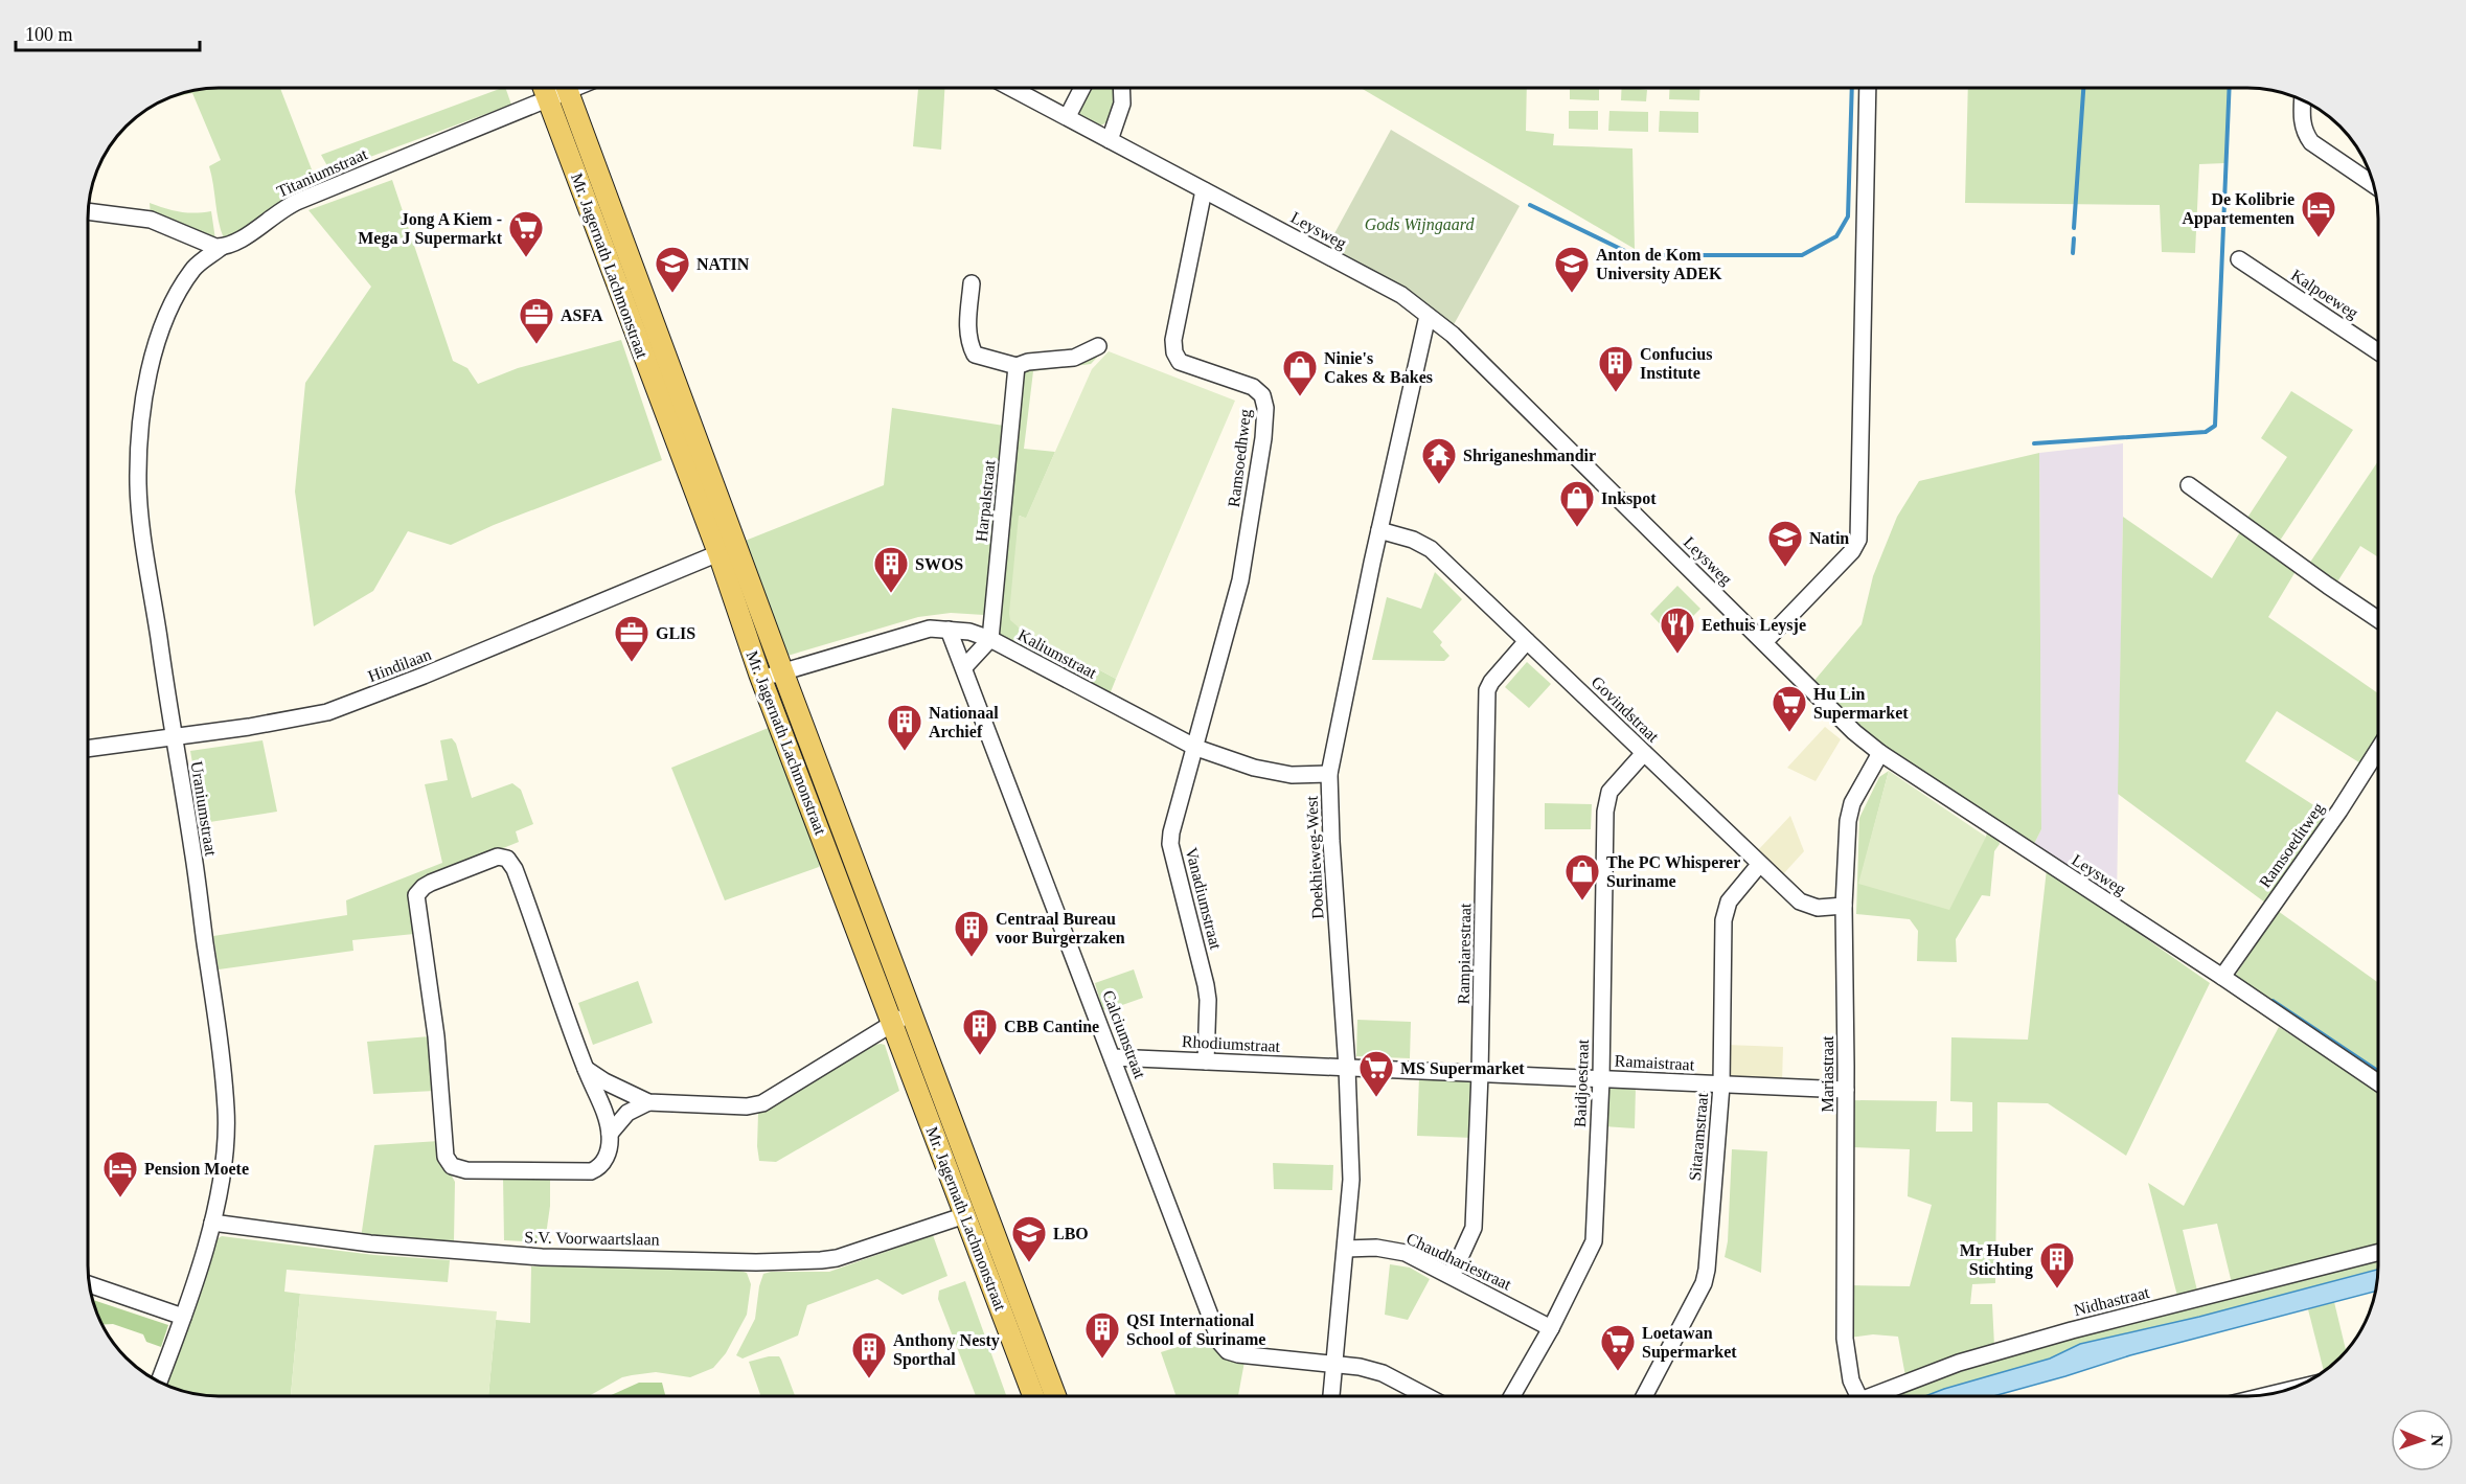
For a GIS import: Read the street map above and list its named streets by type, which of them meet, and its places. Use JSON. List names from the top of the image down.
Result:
{
  "streets": {
    "main road": ["Mr. Jagernath Lachmonstraat"],
    "street": [
      "Titaniumstraat",
      "Leysweg",
      "Kalpoeweg",
      "Ramsoedhweg",
      "Harpalstraat",
      "Kaliumstraat",
      "Hindilaan",
      "Govindstraat",
      "Uraniumstraat",
      "Ramsoeditweg",
      "Doekhieweg-West",
      "Vanadiumstraat",
      "Rampiarestraat",
      "Calciumstraat",
      "Rhodiumstraat",
      "Ramaistraat",
      "Mariastraat",
      "Baidjoestraat",
      "Sitaramstraat",
      "S.V. Voorwaartslaan",
      "Chaudhariestraat",
      "Nidhastraat"
    ]
  },
  "crossings": [
    ["Titaniumstraat", "Mr. Jagernath Lachmonstraat"],
    ["Titaniumstraat", "Uraniumstraat"],
    ["Leysweg", "Ramsoedhweg"],
    ["Leysweg", "Ramsoeditweg"],
    ["Leysweg", "Doekhieweg-West"],
    ["Leysweg", "Mariastraat"],
    ["Mr. Jagernath Lachmonstraat", "Kaliumstraat"],
    ["Mr. Jagernath Lachmonstraat", "Hindilaan"],
    ["Mr. Jagernath Lachmonstraat", "S.V. Voorwaartslaan"],
    ["Ramsoedhweg", "Kaliumstraat"],
    ["Ramsoedhweg", "Vanadiumstraat"],
    ["Harpalstraat", "Kaliumstraat"],
    ["Kaliumstraat", "Doekhieweg-West"],
    ["Kaliumstraat", "Vanadiumstraat"],
    ["Kaliumstraat", "Calciumstraat"],
    ["Hindilaan", "Uraniumstraat"],
    ["Govindstraat", "Doekhieweg-West"],
    ["Govindstraat", "Rampiarestraat"],
    ["Govindstraat", "Mariastraat"],
    ["Govindstraat", "Baidjoestraat"],
    ["Govindstraat", "Sitaramstraat"],
    ["Uraniumstraat", "S.V. Voorwaartslaan"],
    ["Doekhieweg-West", "Calciumstraat"],
    ["Doekhieweg-West", "Rhodiumstraat"],
    ["Doekhieweg-West", "Ramaistraat"],
    ["Doekhieweg-West", "Chaudhariestraat"],
    ["Vanadiumstraat", "Rhodiumstraat"],
    ["Rampiarestraat", "Ramaistraat"],
    ["Rampiarestraat", "Chaudhariestraat"],
    ["Calciumstraat", "Rhodiumstraat"],
    ["Rhodiumstraat", "Ramaistraat"],
    ["Ramaistraat", "Mariastraat"],
    ["Ramaistraat", "Baidjoestraat"],
    ["Ramaistraat", "Sitaramstraat"],
    ["Baidjoestraat", "Chaudhariestraat"]
  ],
  "parks": ["Gods Wijngaard"],
  "places": {
    "hotel": ["De Kolibrie Appartementen", "Pension Moete"],
    "supermarket": [
      "Jong A Kiem - Mega J Supermarkt",
      "Hu Lin Supermarket",
      "MS Supermarket",
      "Loetawan Supermarket"
    ],
    "school or university": [
      "NATIN",
      "Anton de Kom University ADEK",
      "Natin",
      "LBO"
    ],
    "office": ["ASFA", "GLIS"],
    "building": [
      "Confucius Institute",
      "SWOS",
      "Nationaal Archief",
      "Centraal Bureau voor Burgerzaken",
      "CBB Cantine",
      "Mr Huber Stichting",
      "QSI International School of Suriname",
      "Anthony Nesty Sporthal"
    ],
    "shop": ["Ninie's Cakes & Bakes", "Inkspot", "The PC Whisperer Suriname"],
    "temple": ["Shriganeshmandir"],
    "restaurant": ["Eethuis Leysje"]
  },
  "scale_bar": "100 m",
  "north": "right"
}
